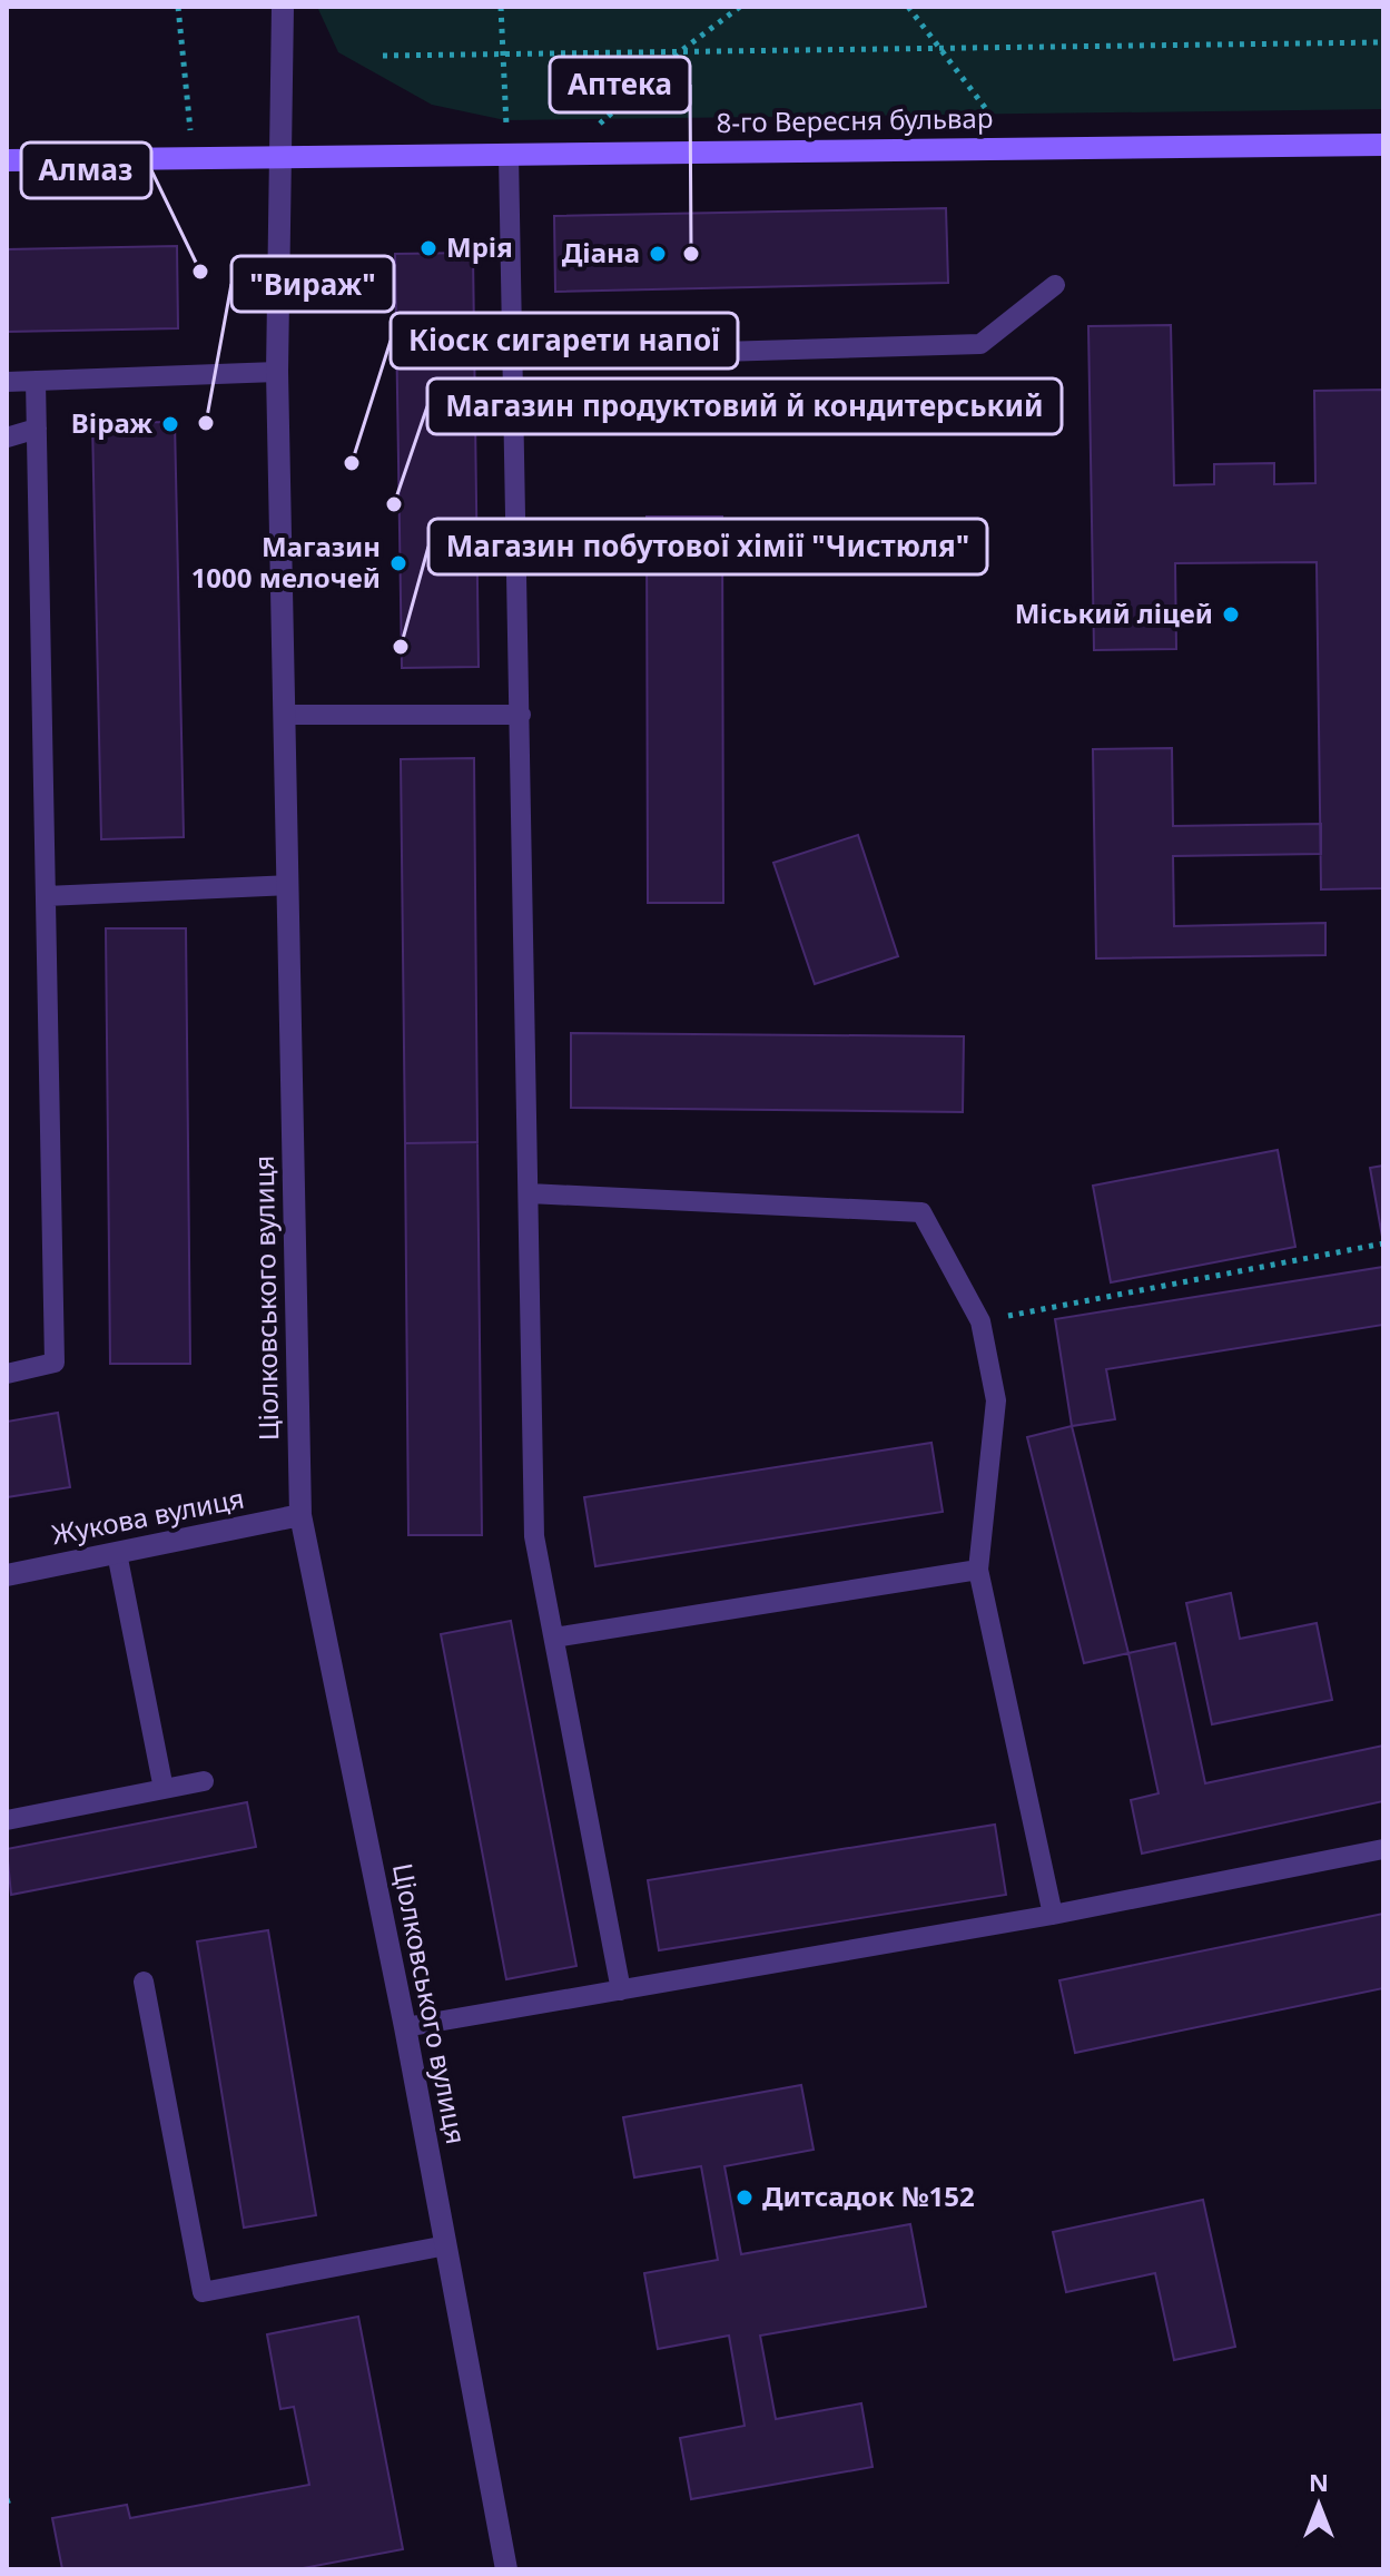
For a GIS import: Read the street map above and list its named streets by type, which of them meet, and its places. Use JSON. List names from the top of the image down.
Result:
{
  "streets": {
    "street": ["8-го Вересня бульвар", "Ціолковського вулиця", "Жукова вулиця"]
  },
  "crossings": [
    ["8-го Вересня бульвар", "Ціолковського вулиця"],
    ["Ціолковського вулиця", "Жукова вулиця"]
  ],
  "places": [
    "Мрія",
    "Діана",
    "Аптека",
    "Алмаз",
    "\"Вираж\"",
    "Віраж",
    "Кіоск сигарети напої",
    "Магазин продуктовий й кондитерський",
    "Магазин 1000 мелочей",
    "Міський ліцей",
    "Магазин побутової хімії \"Чистюля\"",
    "Дитсадок №152"
  ],
  "north": "top"
}
